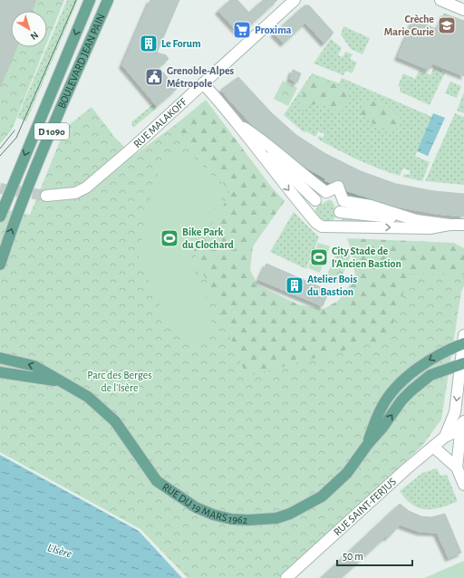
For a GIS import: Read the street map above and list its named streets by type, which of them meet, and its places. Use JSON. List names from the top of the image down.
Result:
{
  "streets": {
    "main road": ["BOULEVARD JEAN PAIN", "D 1090", "RUE DU 19 MARS 1962"],
    "street": ["RUE MALAKOFF", "RUE SAINT-FERJUS"]
  },
  "water": ["L'Isère"],
  "parks": ["Parc des Berges de l'Isère"],
  "places": {
    "school or university": ["Crèche Marie Curie"],
    "supermarket": ["Proxima"],
    "building": ["Le Forum", "Atelier Bois du Bastion"],
    "public building": ["Grenoble-Alpes Métropole"],
    "sports": ["Bike Park du Clochard", "City Stade de l'Ancien Bastion"]
  },
  "scale_bar": "50 m",
  "north": "bottom right"
}
